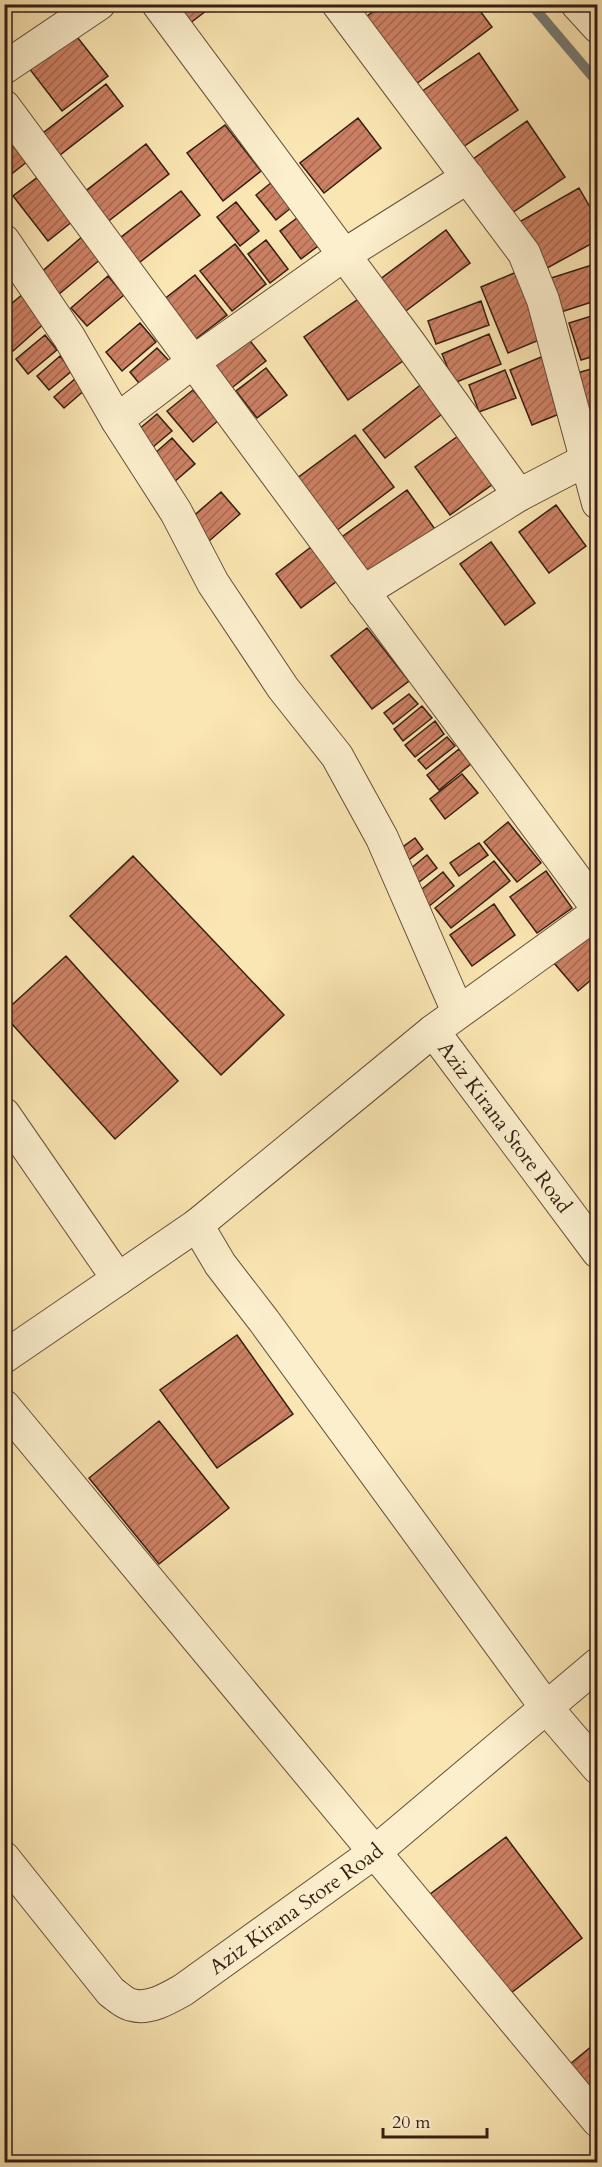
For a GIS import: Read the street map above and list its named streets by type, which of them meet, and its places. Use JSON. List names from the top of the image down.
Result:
{
  "streets": {
    "street": ["Aziz Kirana Store Road"]
  },
  "scale_bar": "20 m"
}
